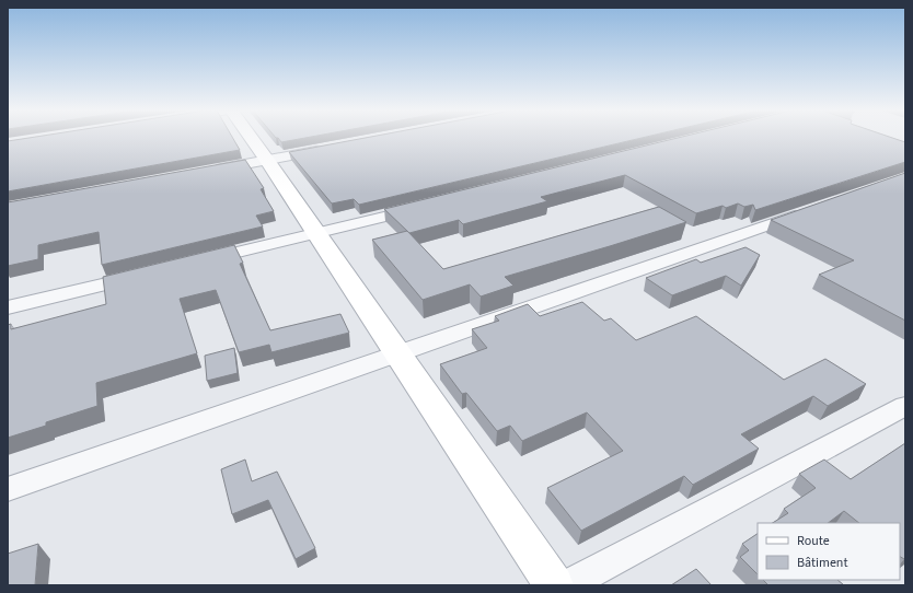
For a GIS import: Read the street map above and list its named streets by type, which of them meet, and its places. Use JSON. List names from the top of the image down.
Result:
{
  "legend": ["Route", "Bâtiment"]
}
